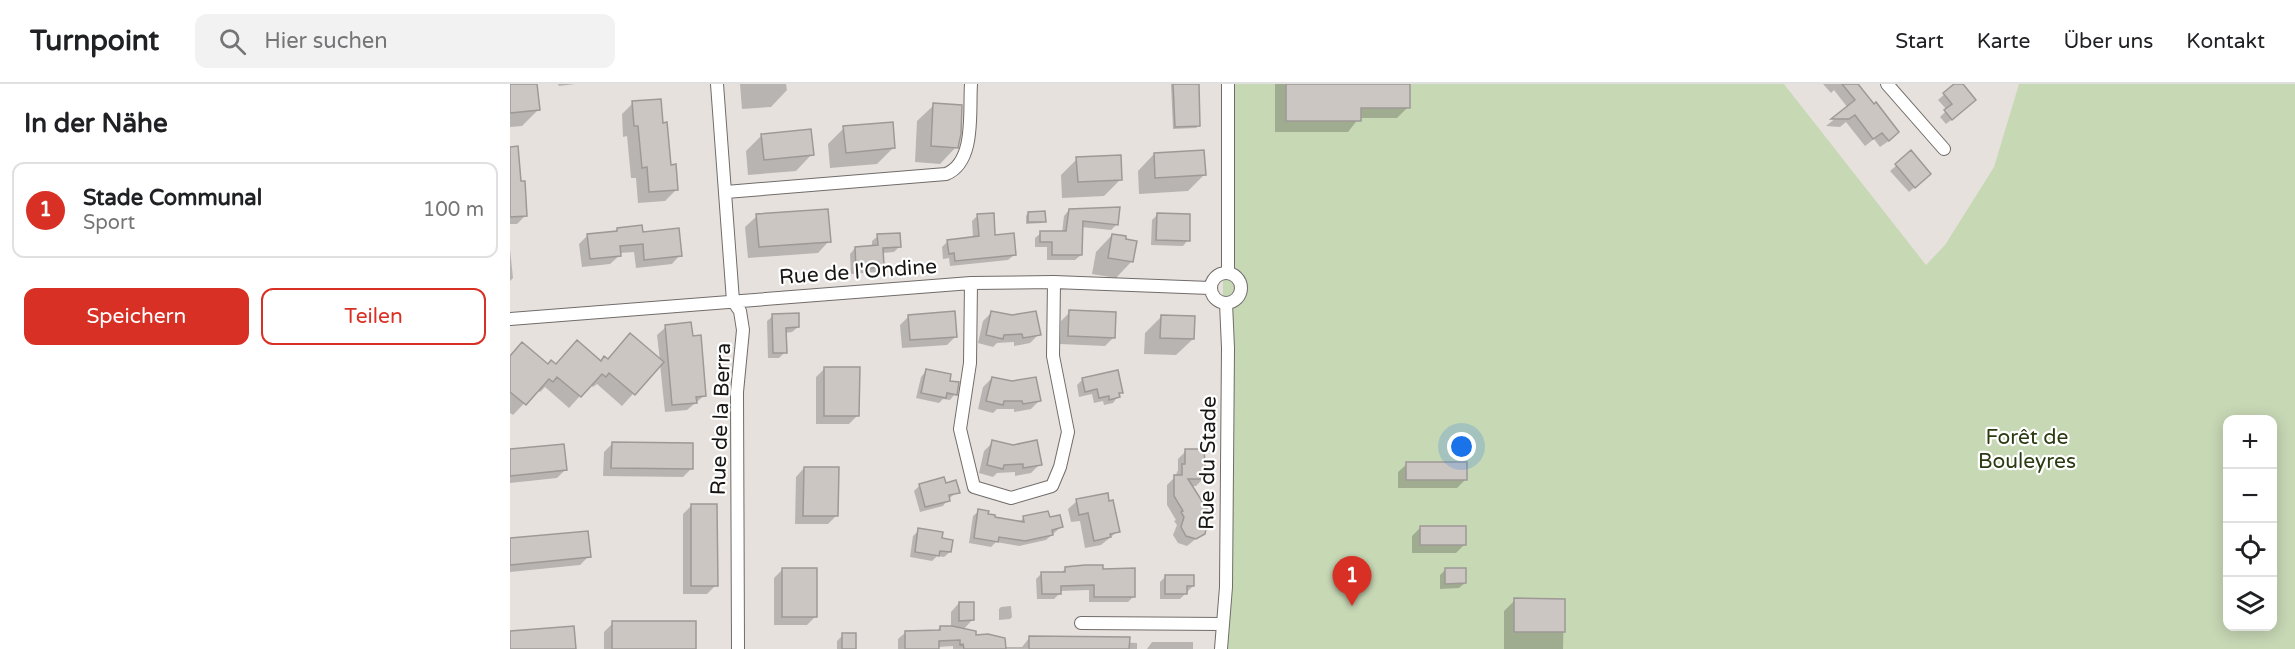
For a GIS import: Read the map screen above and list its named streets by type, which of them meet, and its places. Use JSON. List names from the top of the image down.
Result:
{
  "streets": {
    "street": ["Rue de l'Ondine", "Rue de la Berra", "Rue du Stade"]
  },
  "crossings": [
    ["Rue de l'Ondine", "Rue de la Berra"],
    ["Rue de l'Ondine", "Rue du Stade"]
  ],
  "parks": ["Forêt de Bouleyres"],
  "page": {
    "header": "Turnpoint",
    "search": "Hier suchen",
    "nav": [
      "Start",
      "Karte",
      "Über uns",
      "Kontakt"
    ],
    "heading": "In der Nähe",
    "list": [
      {
        "mark": "1",
        "name": "Stade Communal",
        "note": "Sport",
        "value": "100 m"
      }
    ],
    "buttons": ["Speichern", "Teilen"],
    "map_buttons": ["+", "−"],
    "pins": "1"
  }
}
